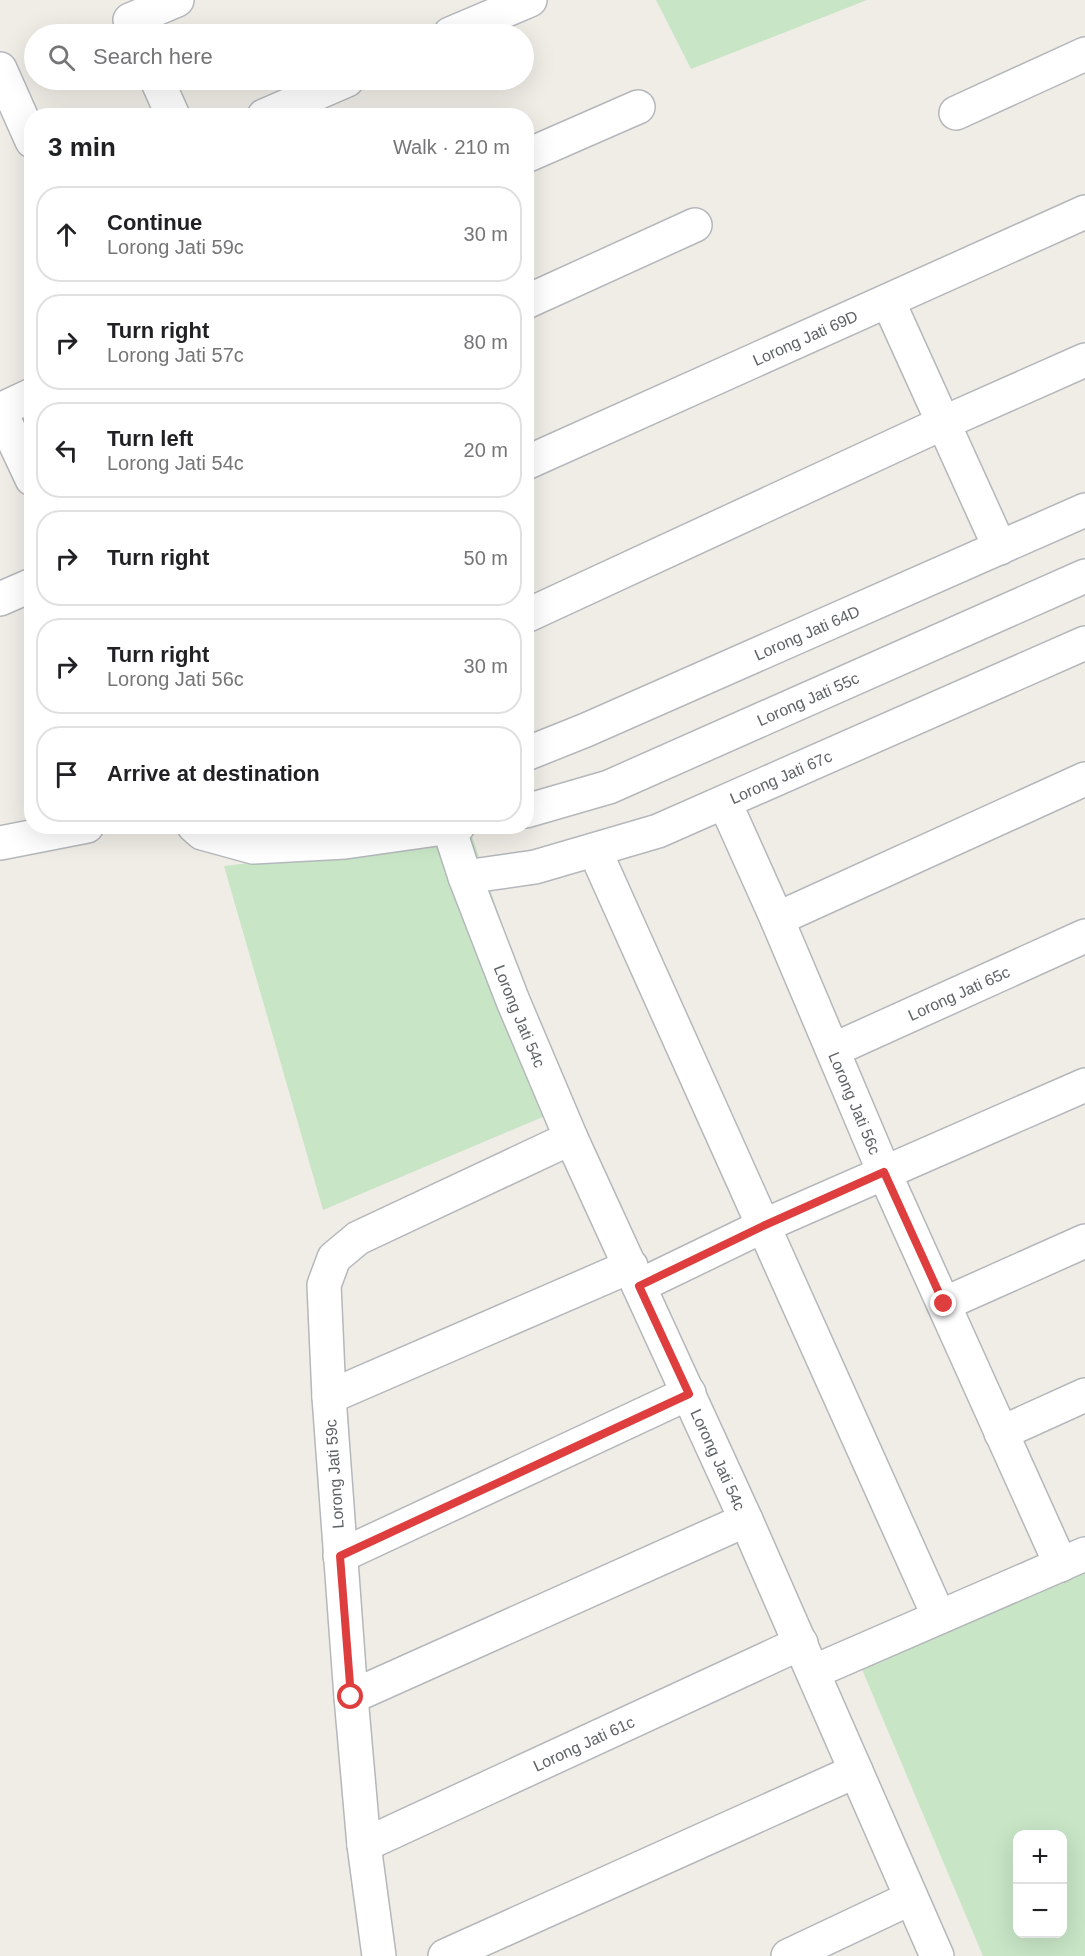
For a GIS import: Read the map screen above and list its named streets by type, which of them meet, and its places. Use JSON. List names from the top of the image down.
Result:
{
  "streets": {
    "street": [
      "Lorong Jati 69D",
      "Lorong Jati 64D",
      "Lorong Jati 55c",
      "Lorong Jati 67c",
      "Lorong Jati 65c",
      "Lorong Jati 54c",
      "Lorong Jati 56c",
      "Lorong Jati 59c",
      "Lorong Jati 61c"
    ]
  },
  "crossings": [
    ["Lorong Jati 67c", "Lorong Jati 54c"],
    ["Lorong Jati 67c", "Lorong Jati 56c"],
    ["Lorong Jati 65c", "Lorong Jati 56c"],
    ["Lorong Jati 54c", "Lorong Jati 59c"],
    ["Lorong Jati 54c", "Lorong Jati 61c"],
    ["Lorong Jati 56c", "Lorong Jati 61c"],
    ["Lorong Jati 59c", "Lorong Jati 61c"]
  ],
  "page": {
    "search": "Search here",
    "heading": ["3 min", "Walk · 210 m"],
    "list": [
      ["Continue", "Lorong Jati 59c", "30 m"],
      ["Turn right", "Lorong Jati 57c", "80 m"],
      ["Turn left", "Lorong Jati 54c", "20 m"],
      ["Turn right", "50 m"],
      ["Turn right", "Lorong Jati 56c", "30 m"],
      "Arrive at destination"
    ],
    "map_buttons": ["+", "−"]
  }
}
